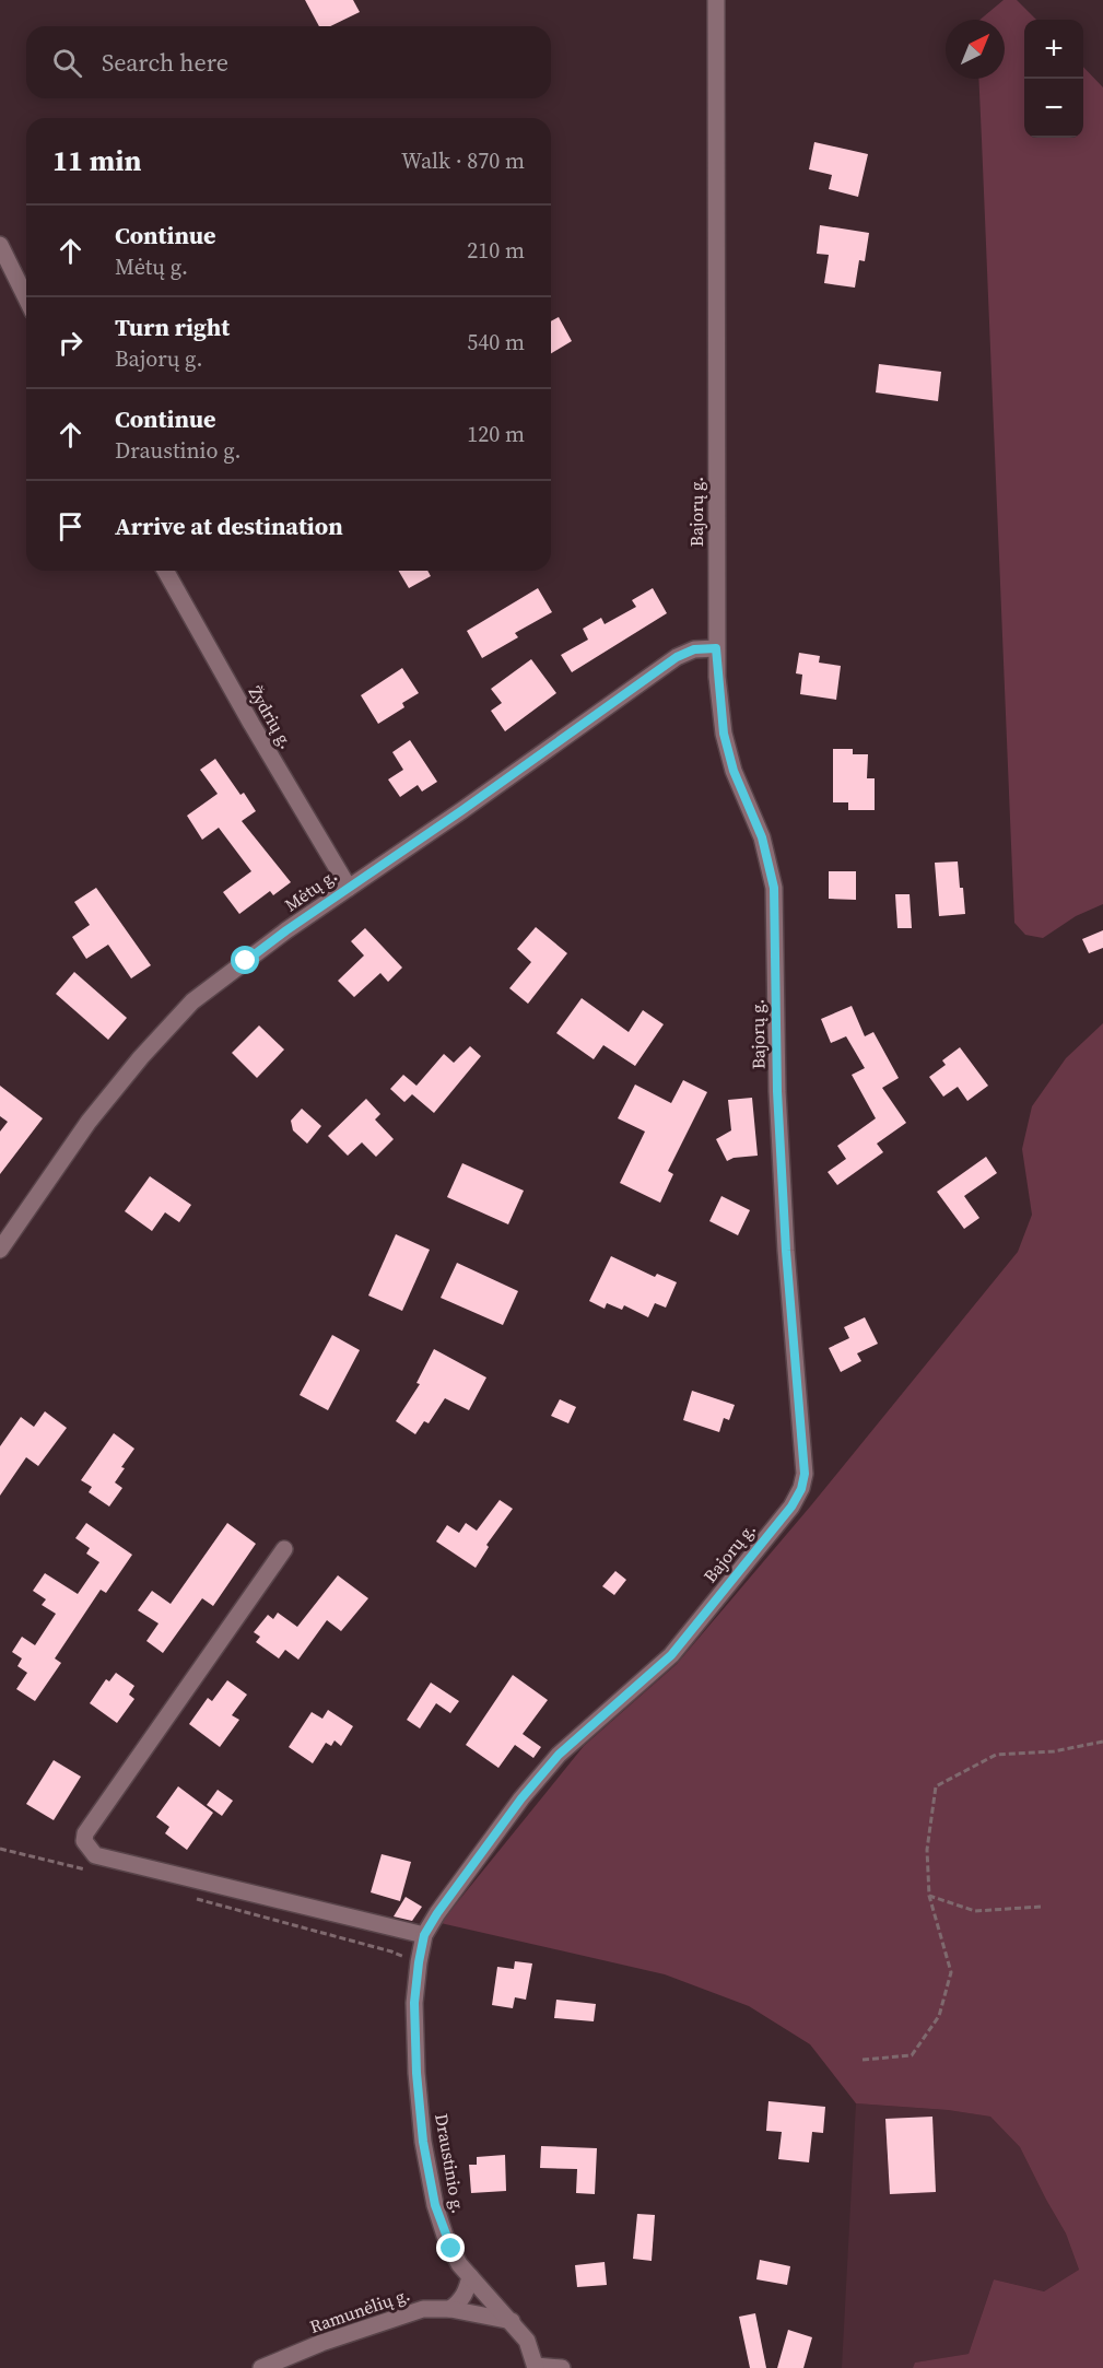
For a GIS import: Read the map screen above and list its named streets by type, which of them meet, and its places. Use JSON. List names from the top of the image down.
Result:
{
  "streets": {
    "street": [
      "Bajorų g.",
      "Žydrių g.",
      "Mėtų g.",
      "Draustinio g.",
      "Ramunėlių g."
    ]
  },
  "crossings": [
    ["Bajorų g.", "Mėtų g."],
    ["Bajorų g.", "Draustinio g."],
    ["Žydrių g.", "Mėtų g."],
    ["Draustinio g.", "Ramunėlių g."]
  ],
  "north": "top right",
  "page": {
    "map_buttons": ["+", "−"],
    "search": "Search here",
    "heading": ["11 min", "Walk · 870 m"],
    "list": [
      ["Continue", "Mėtų g.", "210 m"],
      ["Turn right", "Bajorų g.", "540 m"],
      ["Continue", "Draustinio g.", "120 m"],
      "Arrive at destination"
    ]
  }
}
